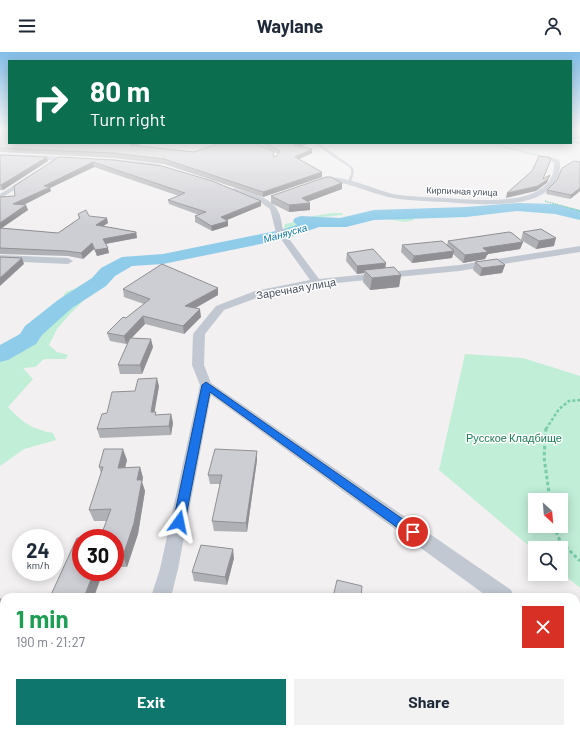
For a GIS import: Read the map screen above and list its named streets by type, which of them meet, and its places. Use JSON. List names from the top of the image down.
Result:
{
  "streets": {
    "street": ["Кирпичная улица", "Заречная улица"]
  },
  "water": ["Маняуска"],
  "parks": ["Русское Кладбище"],
  "north": "bottom right",
  "page": {
    "header": "Waylane",
    "turn": ["80 m", "Turn right"],
    "speed": "24 km/h",
    "limit": "30",
    "heading": ["1 min", "190 m · 21:27"],
    "buttons": ["Exit", "Share"]
  }
}
